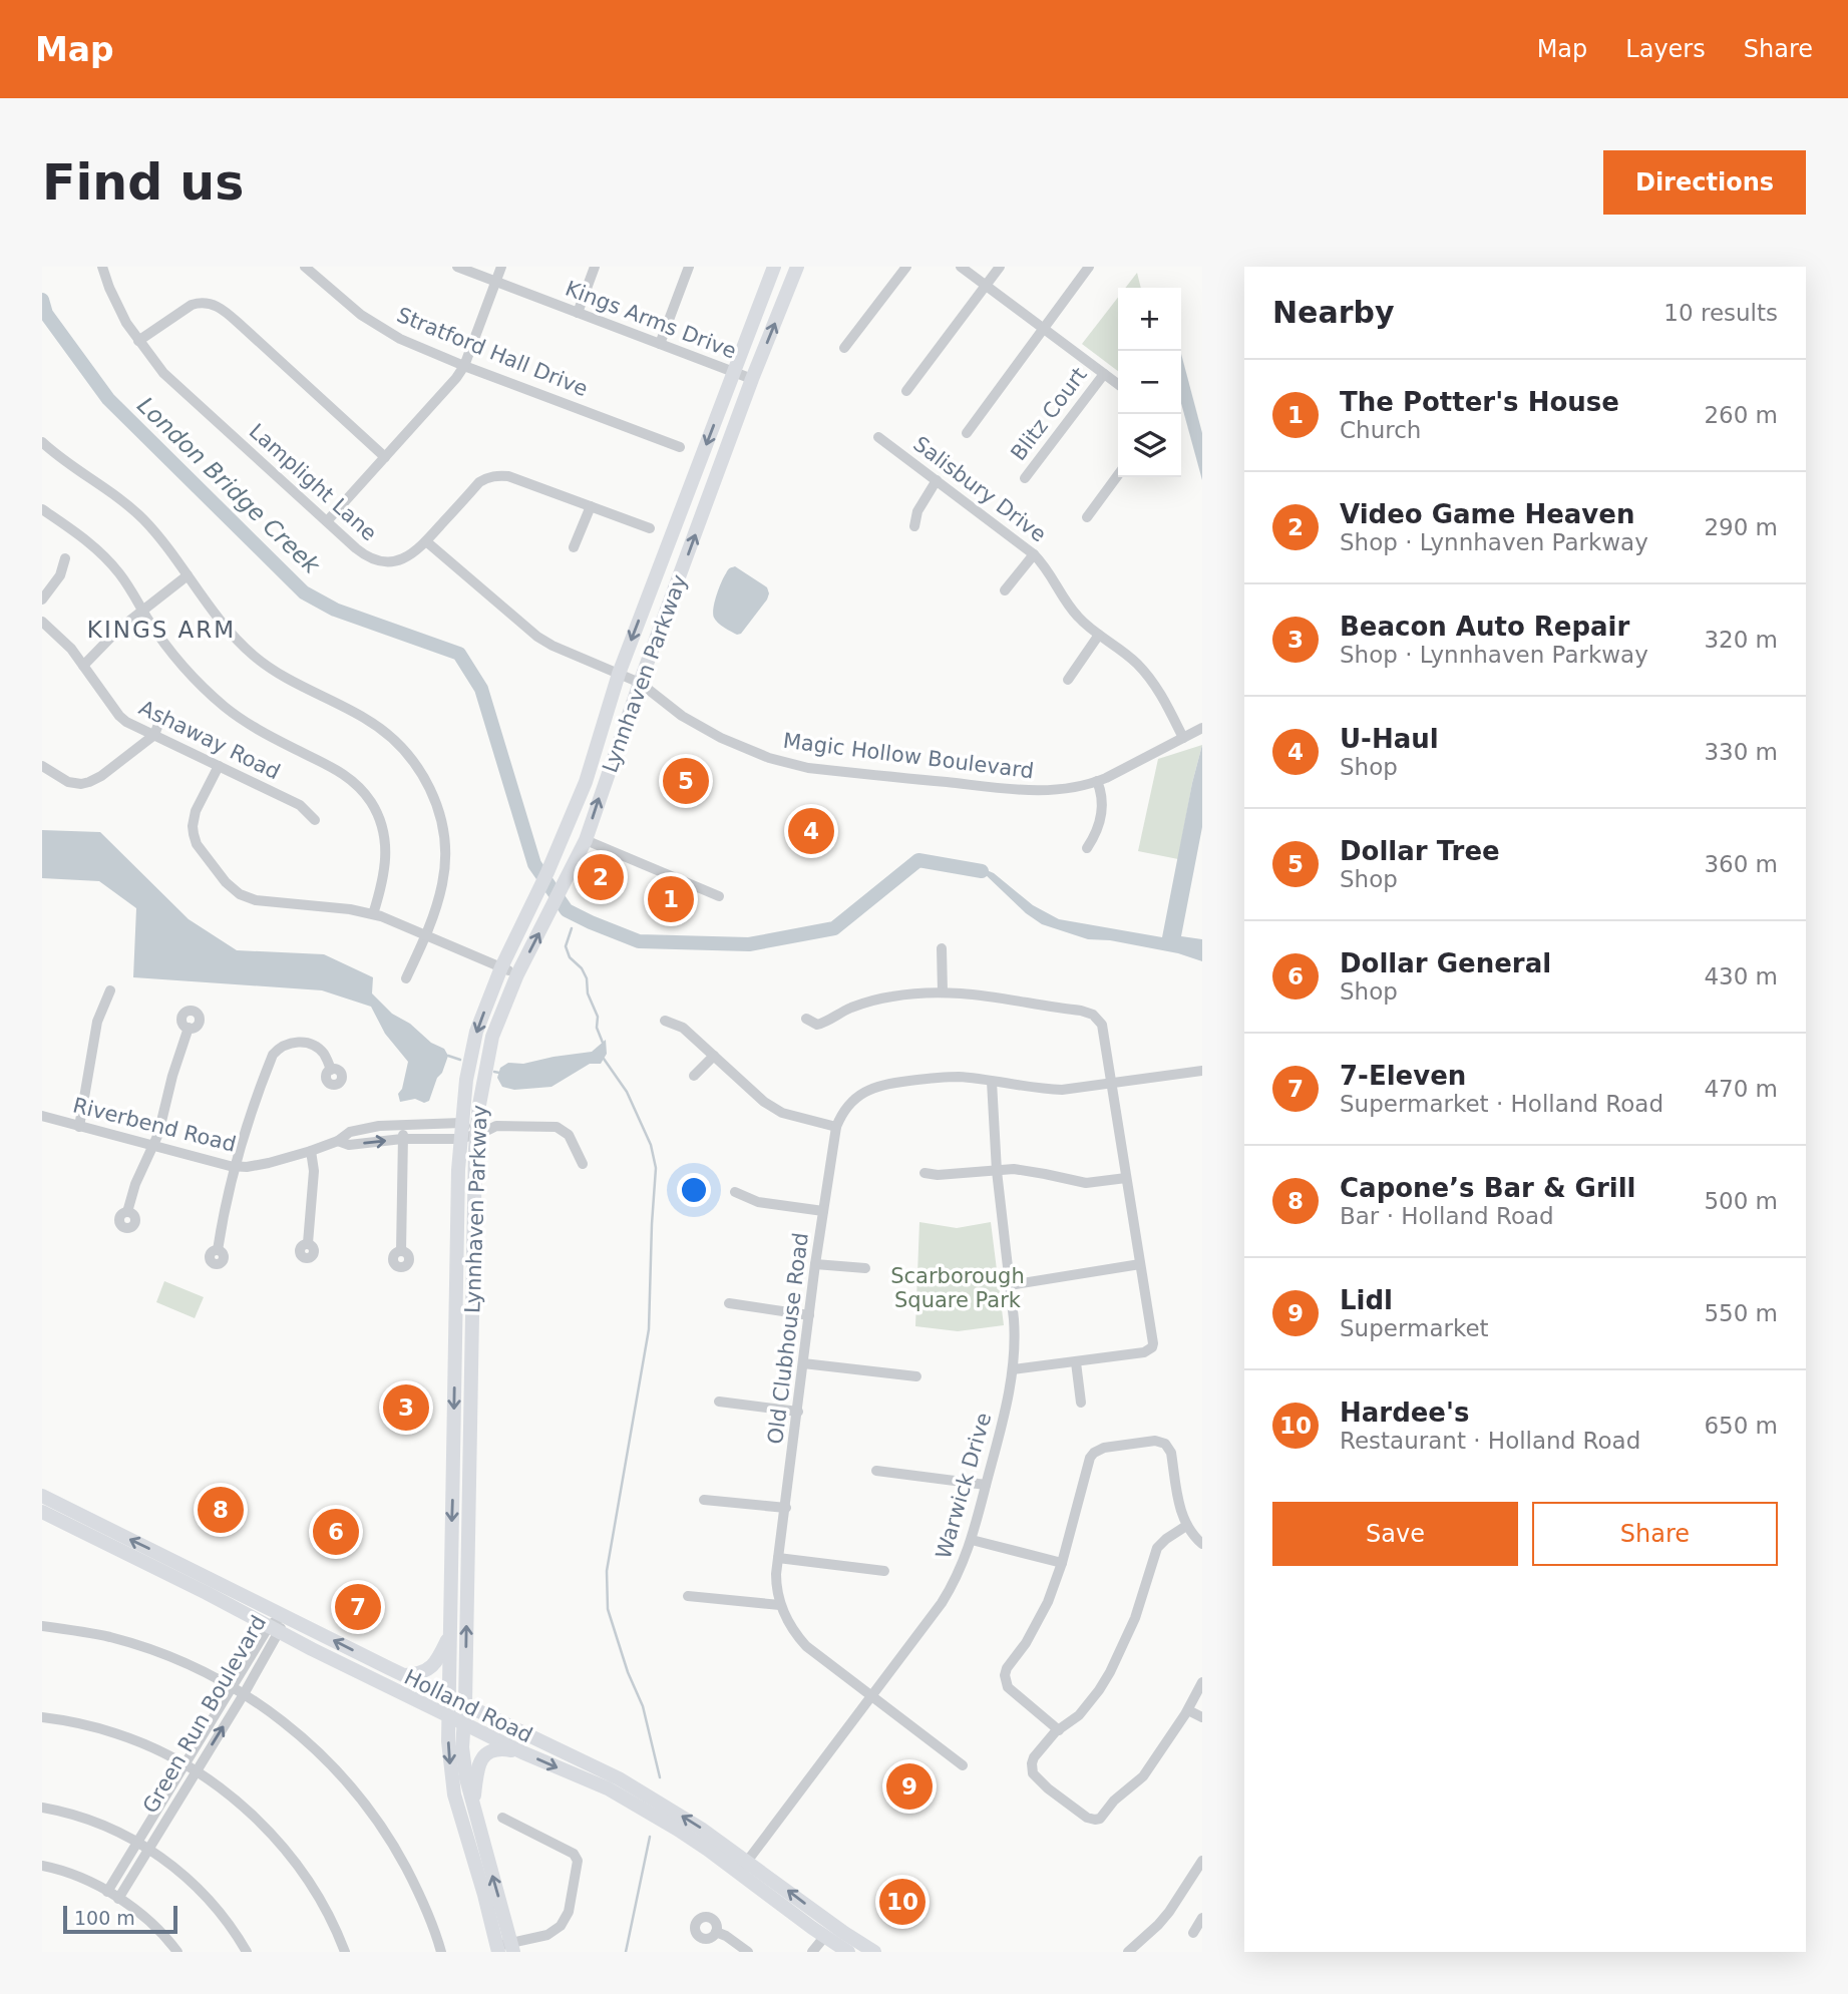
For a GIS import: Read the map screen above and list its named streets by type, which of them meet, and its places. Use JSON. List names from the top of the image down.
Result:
{
  "streets": {
    "main road": ["Lynnhaven Parkway", "Holland Road"],
    "street": [
      "Kings Arms Drive",
      "Stratford Hall Drive",
      "Blitz Court",
      "Lamplight Lane",
      "Salisbury Drive",
      "Ashaway Road",
      "Magic Hollow Boulevard",
      "Riverbend Road",
      "Old Clubhouse Road",
      "Warwick Drive",
      "Green Run Boulevard"
    ]
  },
  "crossings": [
    ["Kings Arms Drive", "Lynnhaven Parkway"],
    ["Salisbury Drive", "Magic Hollow Boulevard"],
    ["Lynnhaven Parkway", "Magic Hollow Boulevard"],
    ["Lynnhaven Parkway", "Riverbend Road"],
    ["Lynnhaven Parkway", "Holland Road"],
    ["Old Clubhouse Road", "Warwick Drive"],
    ["Warwick Drive", "Holland Road"],
    ["Holland Road", "Green Run Boulevard"]
  ],
  "districts": ["KINGS ARM"],
  "water": ["London Bridge Creek"],
  "parks": ["Scarborough Square Park"],
  "scale_bar": "100 m",
  "page": {
    "header": "Map",
    "nav": ["Map", "Layers", "Share"],
    "buttons": [
      "Directions",
      ["Save", "Share"]
    ],
    "title": "Find us",
    "heading": ["Nearby", "10 results"],
    "map_buttons": ["+", "−"],
    "list": [
      {
        "mark": "1",
        "name": "The Potter's House",
        "note": "Church",
        "value": "260 m"
      },
      {
        "mark": "2",
        "name": "Video Game Heaven",
        "note": "Shop · Lynnhaven Parkway",
        "value": "290 m"
      },
      {
        "mark": "3",
        "name": "Beacon Auto Repair",
        "note": "Shop · Lynnhaven Parkway",
        "value": "320 m"
      },
      {
        "mark": "4",
        "name": "U-Haul",
        "note": "Shop",
        "value": "330 m"
      },
      {
        "mark": "5",
        "name": "Dollar Tree",
        "note": "Shop",
        "value": "360 m"
      },
      {
        "mark": "6",
        "name": "Dollar General",
        "note": "Shop",
        "value": "430 m"
      },
      {
        "mark": "7",
        "name": "7-Eleven",
        "note": "Supermarket · Holland Road",
        "value": "470 m"
      },
      {
        "mark": "8",
        "name": "Capone’s Bar & Grill",
        "note": "Bar · Holland Road",
        "value": "500 m"
      },
      {
        "mark": "9",
        "name": "Lidl",
        "note": "Supermarket",
        "value": "550 m"
      },
      {
        "mark": "10",
        "name": "Hardee's",
        "note": "Restaurant · Holland Road",
        "value": "650 m"
      }
    ],
    "pins": [
      "5",
      "4",
      "2",
      "1",
      "3",
      "8",
      "6",
      "7",
      "9",
      "10"
    ],
    "scale": "100 m"
  }
}
